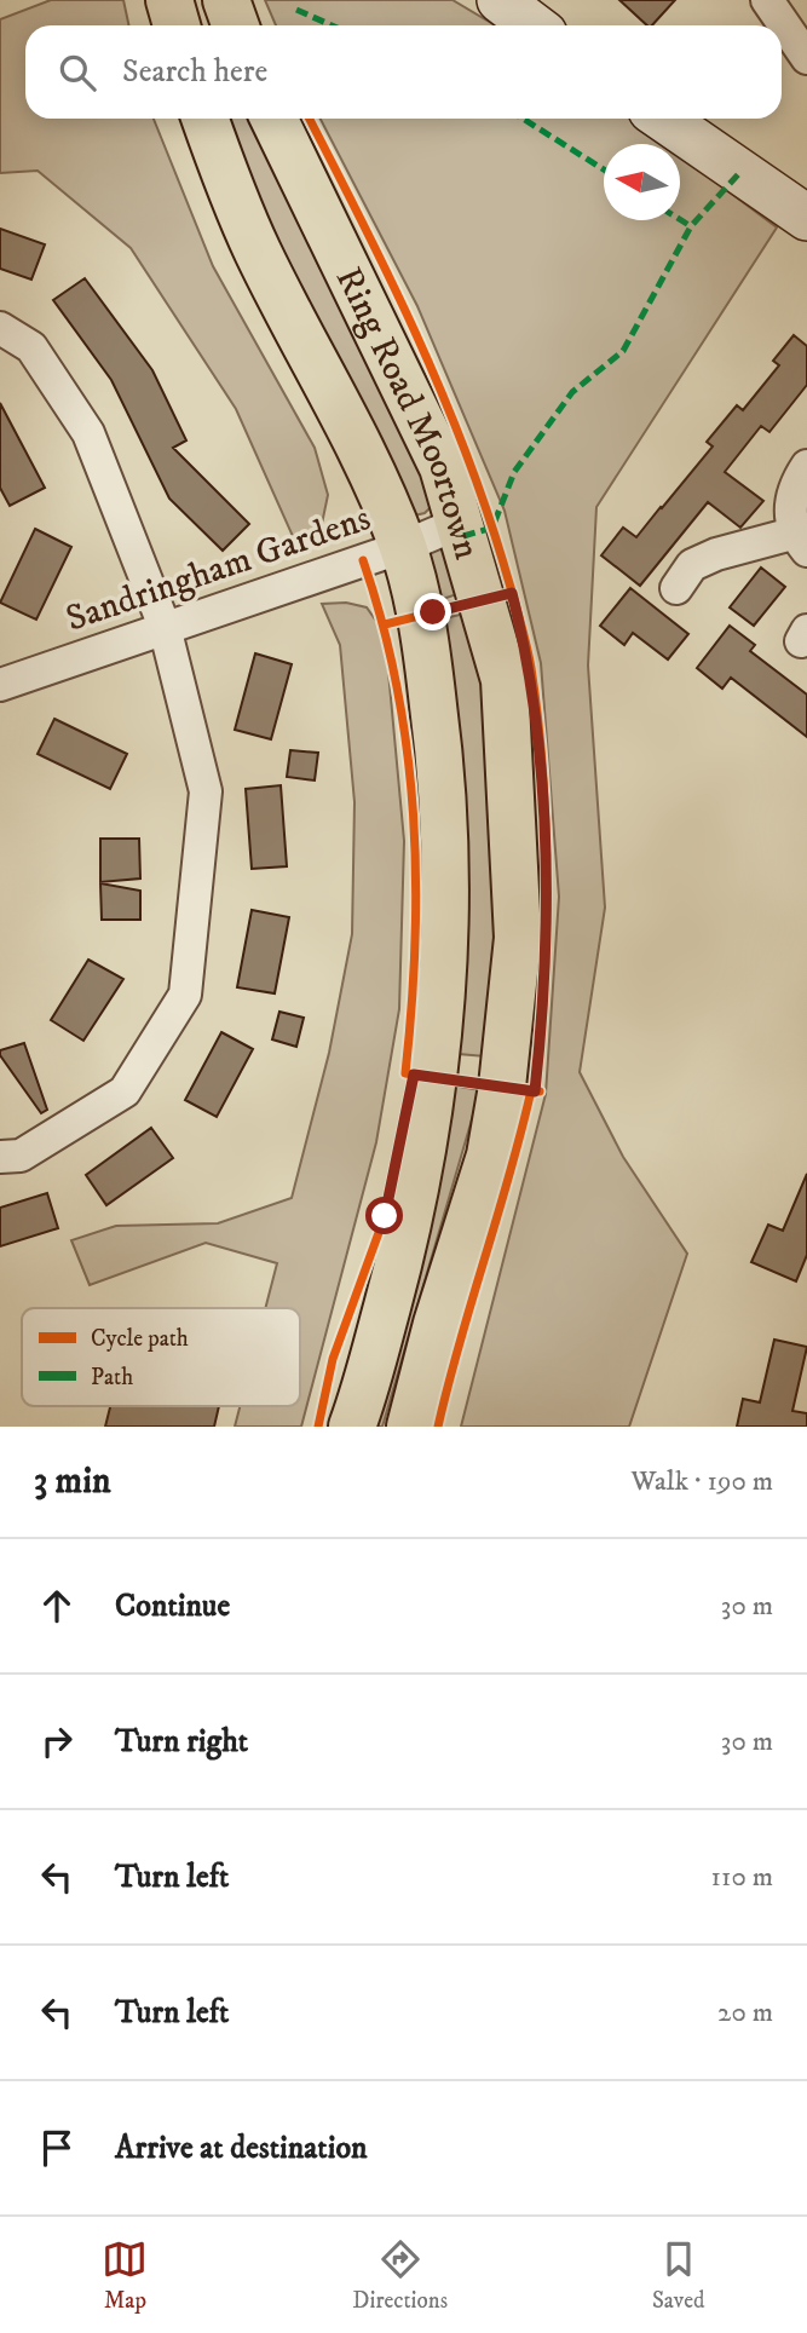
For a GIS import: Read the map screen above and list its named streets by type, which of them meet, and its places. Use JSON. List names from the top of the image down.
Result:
{
  "streets": {
    "highway": ["Ring Road Moortown"],
    "street": ["Sandringham Gardens"]
  },
  "crossings": [
    ["Ring Road Moortown", "Sandringham Gardens"]
  ],
  "legend": ["Cycle path", "Path"],
  "north": "left",
  "page": {
    "search": "Search here",
    "heading": ["3 min", "Walk · 190 m"],
    "list": [
      ["Continue", "30 m"],
      ["Turn right", "30 m"],
      ["Turn left", "110 m"],
      ["Turn left", "20 m"],
      "Arrive at destination"
    ],
    "nav": ["Map", "Directions", "Saved"]
  }
}
